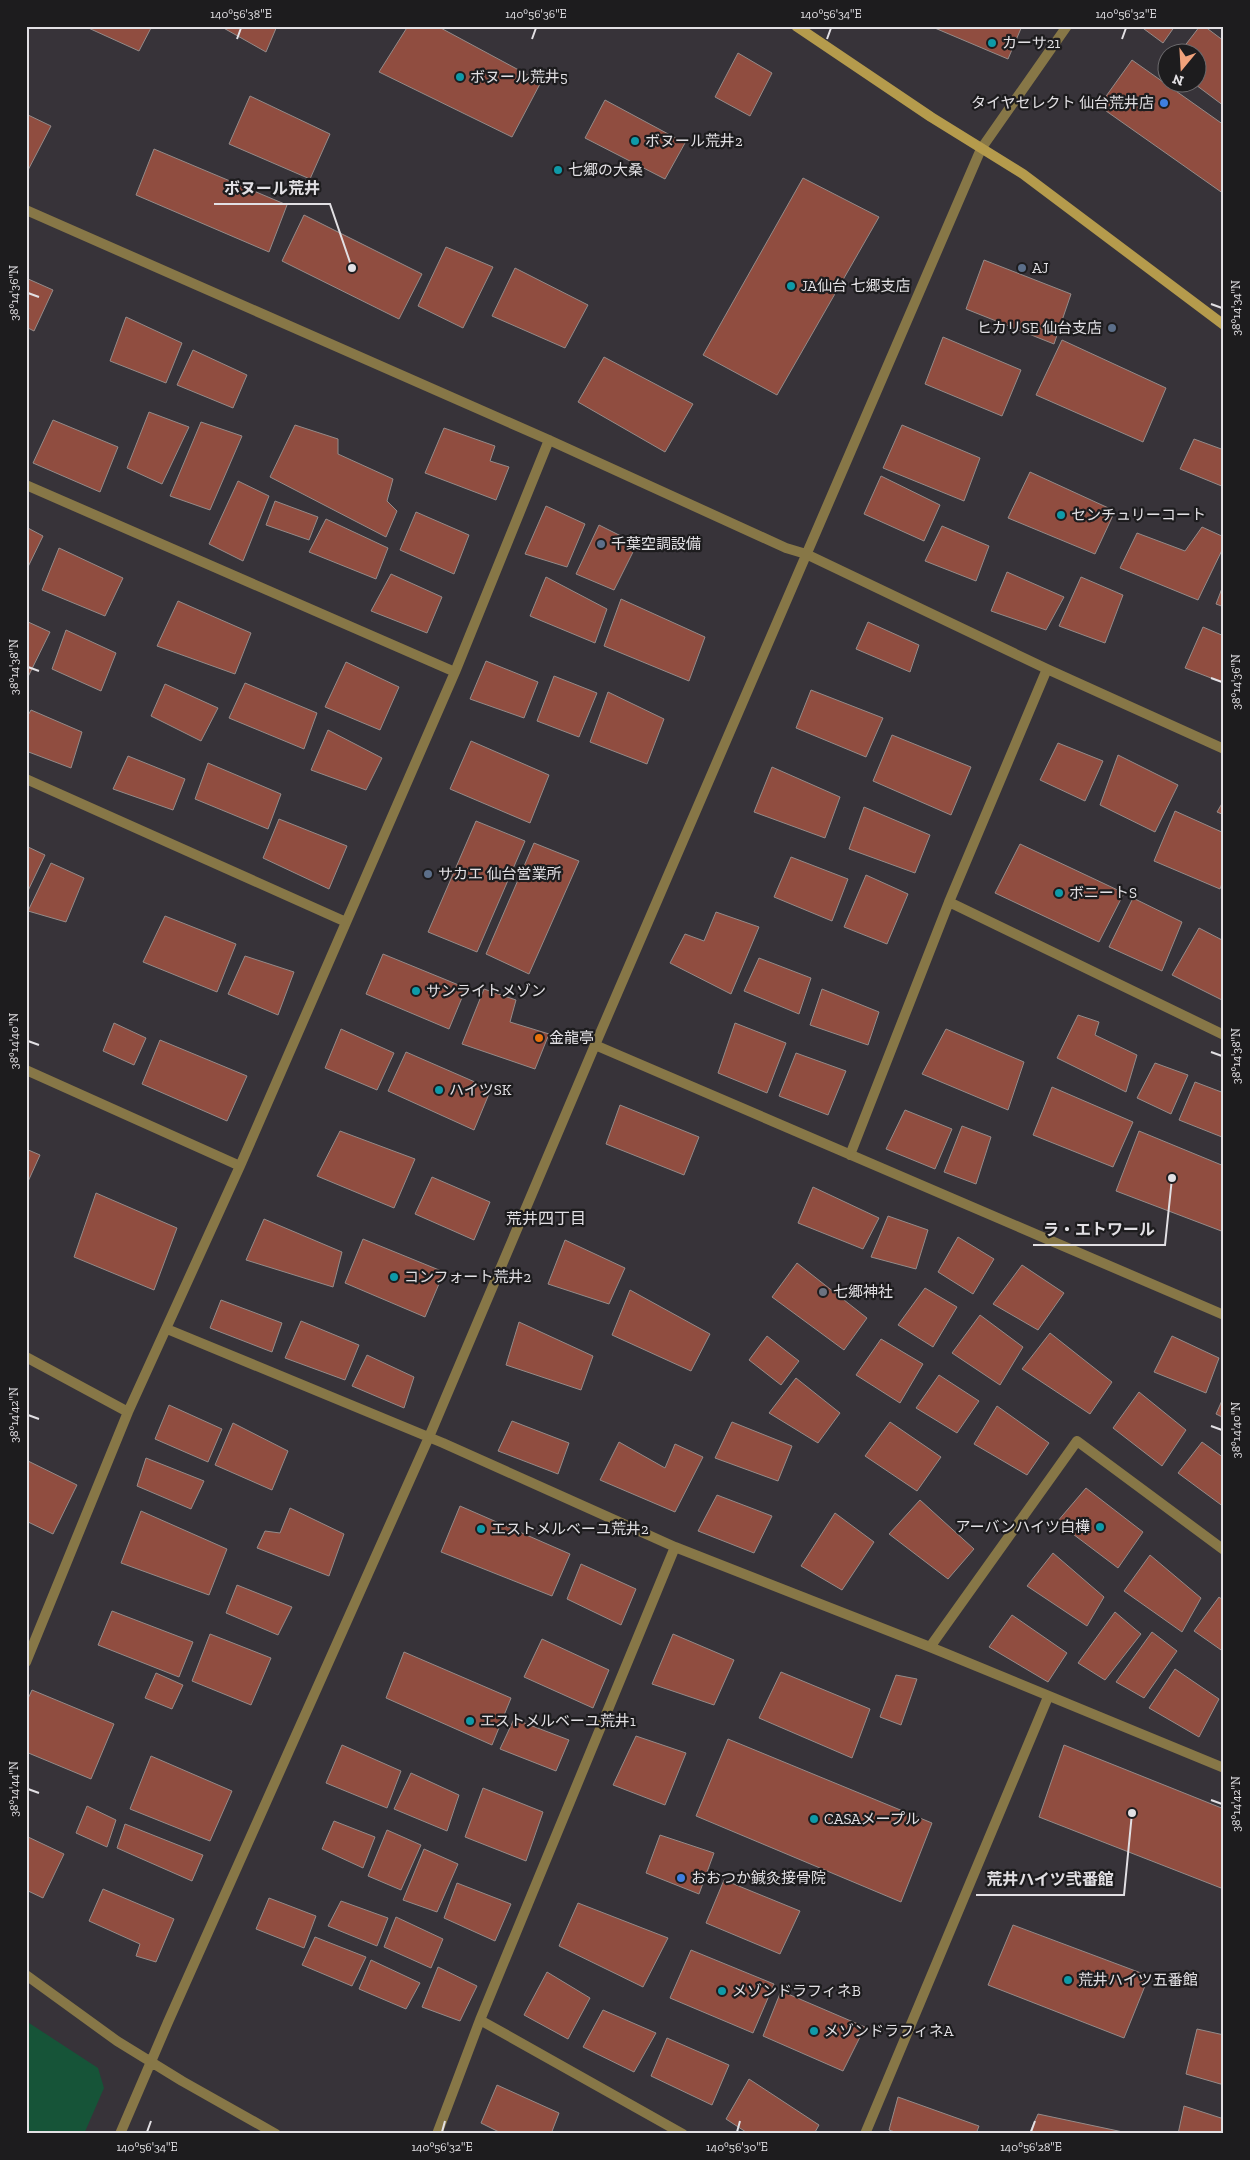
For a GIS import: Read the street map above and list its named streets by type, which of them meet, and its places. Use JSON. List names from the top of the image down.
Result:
{
  "districts": ["荒井四丁目"],
  "places": [
    "カーサ21",
    "ボヌール荒井5",
    "タイヤセレクト 仙台荒井店",
    "ボヌール荒井2",
    "七郷の大桑",
    "ボヌール荒井",
    "AJ",
    "JA仙台 七郷支店",
    "ヒカリSE 仙台支店",
    "センチュリーコート",
    "千葉空調設備",
    "サカエ 仙台営業所",
    "ボニートS",
    "サンライトメゾン",
    "金龍亭",
    "ハイツSK",
    "ラ・エトワール",
    "コンフォート荒井2",
    "七郷神社",
    "アーバンハイツ白樺",
    "エストメルベーユ荒井2",
    "エストメルベーユ荒井1",
    "荒井ハイツ弐番館",
    "CASAメープル",
    "おおつか鍼灸接骨院",
    "荒井ハイツ五番館",
    "メゾンドラフィネB",
    "メゾンドラフィネA"
  ],
  "north": "bottom",
  "coordinates": [
    "140°56'38\"E",
    "140°56'36\"E",
    "140°56'34\"E",
    "140°56'32\"E",
    "38°14'36\"N",
    "38°14'34\"N",
    "38°14'38\"N",
    "38°14'40\"N",
    "38°14'42\"N",
    "38°14'44\"N",
    "140°56'30\"E",
    "140°56'28\"E"
  ]
}
